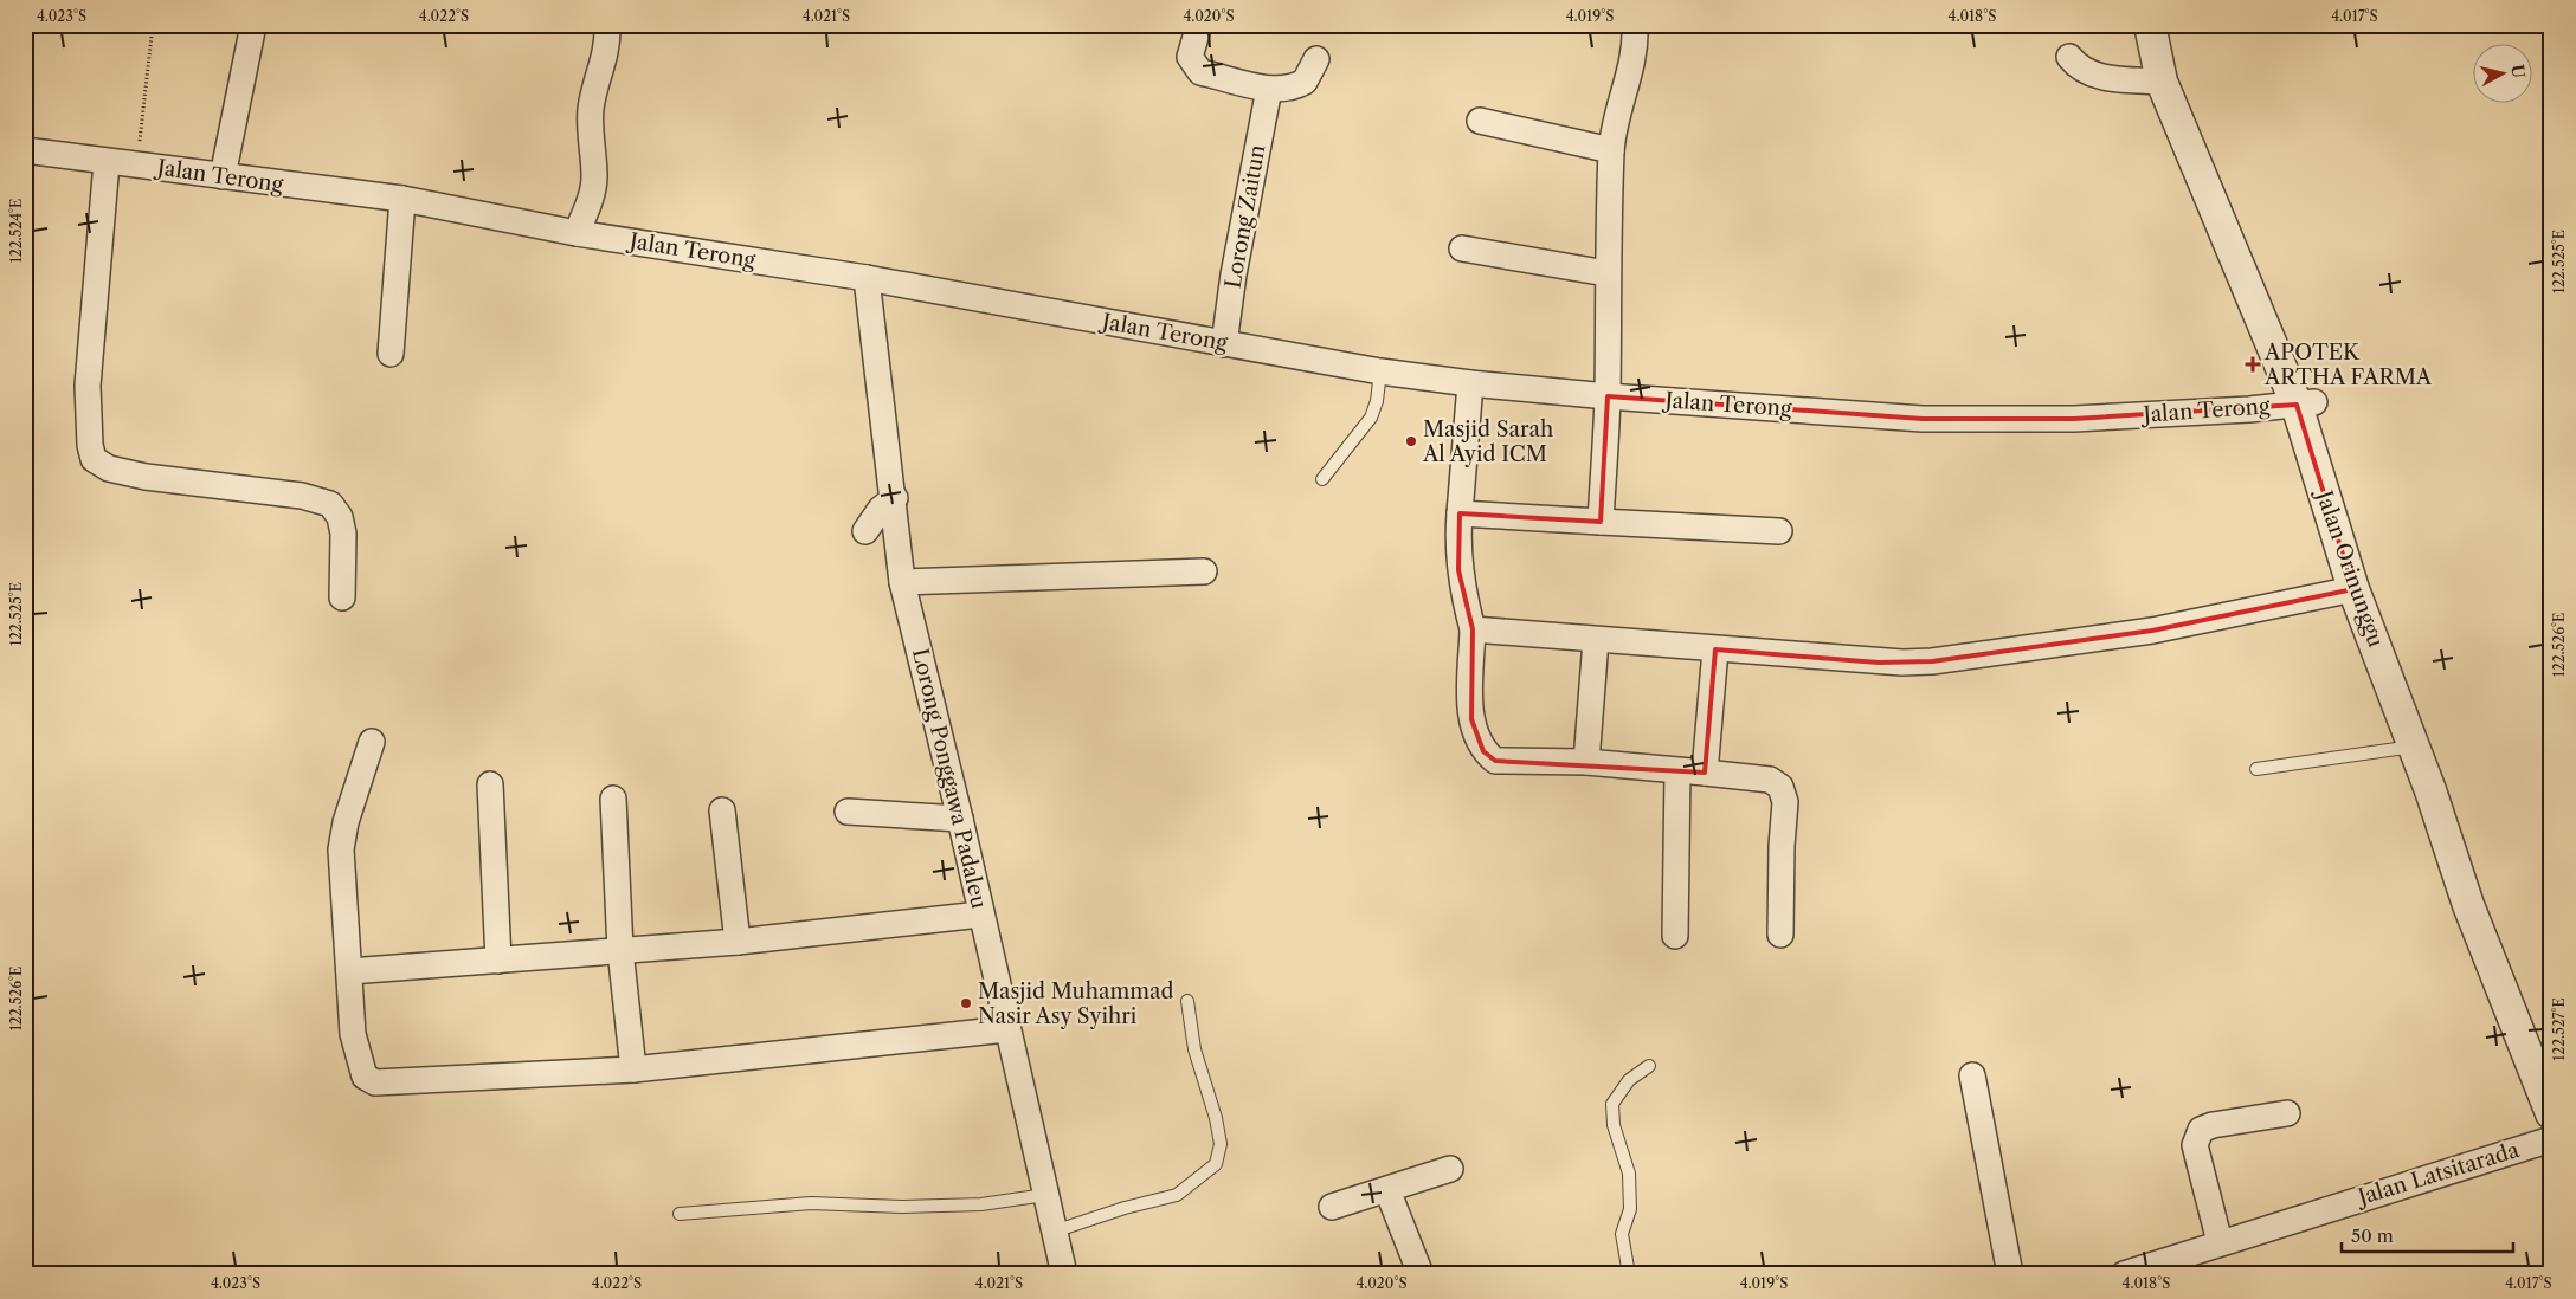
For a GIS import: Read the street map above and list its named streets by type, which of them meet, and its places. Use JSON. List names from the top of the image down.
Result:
{
  "streets": {
    "street": [
      "Jalan Terong",
      "Lorong Zaitun",
      "Jalan Orinunggu",
      "Lorong Ponggawa Padaleu",
      "Jalan Latsitarada"
    ]
  },
  "crossings": [
    ["Jalan Terong", "Lorong Zaitun"],
    ["Jalan Terong", "Jalan Orinunggu"],
    ["Jalan Terong", "Lorong Ponggawa Padaleu"]
  ],
  "places": {
    "health": ["APOTEK ARTHA FARMA"],
    "other": ["Masjid Sarah Al Ayid ICM", "Masjid Muhammad Nasir Asy Syihri"]
  },
  "scale_bar": "50 m",
  "north": "right",
  "coordinates": [
    "4.023°S",
    "4.022°S",
    "4.021°S",
    "4.020°S",
    "4.019°S",
    "4.018°S",
    "4.017°S",
    "122.524°E",
    "122.525°E",
    "122.526°E",
    "122.527°E"
  ]
}
